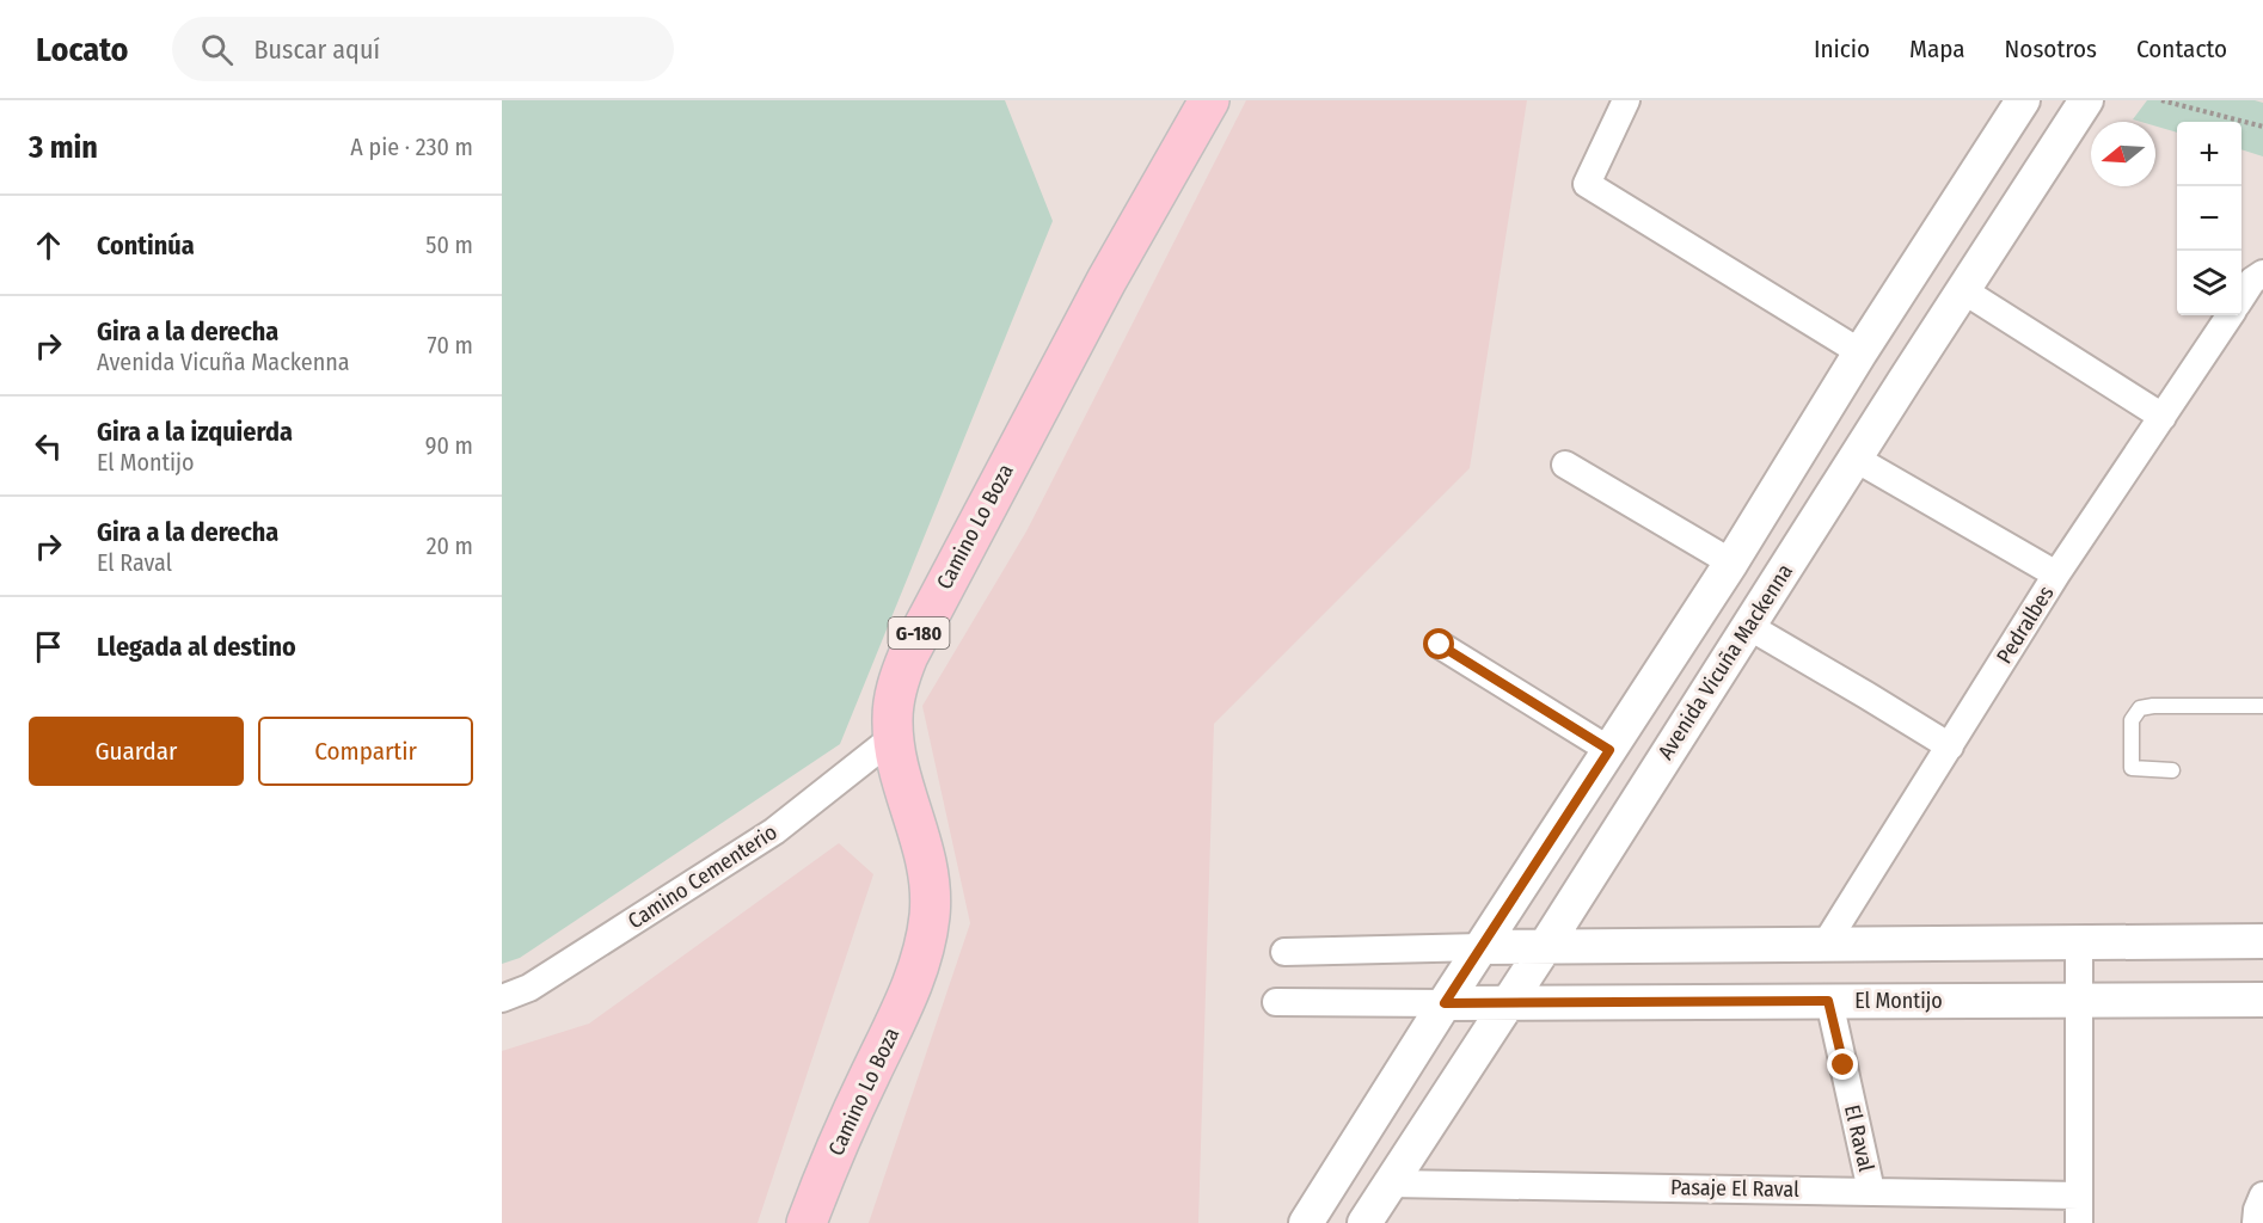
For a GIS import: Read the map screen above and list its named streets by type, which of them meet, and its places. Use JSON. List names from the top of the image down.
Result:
{
  "streets": {
    "main road": ["Camino Lo Boza", "G-180"],
    "street": [
      "Pedralbes",
      "Avenida Vicuña Mackenna",
      "Camino Cementerio",
      "El Montijo",
      "El Raval",
      "Pasaje El Raval"
    ]
  },
  "crossings": [
    ["Camino Lo Boza", "Camino Cementerio"],
    ["Avenida Vicuña Mackenna", "El Montijo"],
    ["Avenida Vicuña Mackenna", "Pasaje El Raval"],
    ["El Montijo", "El Raval"],
    ["El Raval", "Pasaje El Raval"]
  ],
  "north": "left",
  "page": {
    "header": "Locato",
    "search": "Buscar aquí",
    "nav": [
      "Inicio",
      "Mapa",
      "Nosotros",
      "Contacto"
    ],
    "heading": ["3 min", "A pie · 230 m"],
    "map_buttons": ["+", "−"],
    "list": [
      ["Continúa", "50 m"],
      ["Gira a la derecha", "Avenida Vicuña Mackenna", "70 m"],
      ["Gira a la izquierda", "El Montijo", "90 m"],
      ["Gira a la derecha", "El Raval", "20 m"],
      "Llegada al destino"
    ],
    "buttons": ["Guardar", "Compartir"]
  }
}
